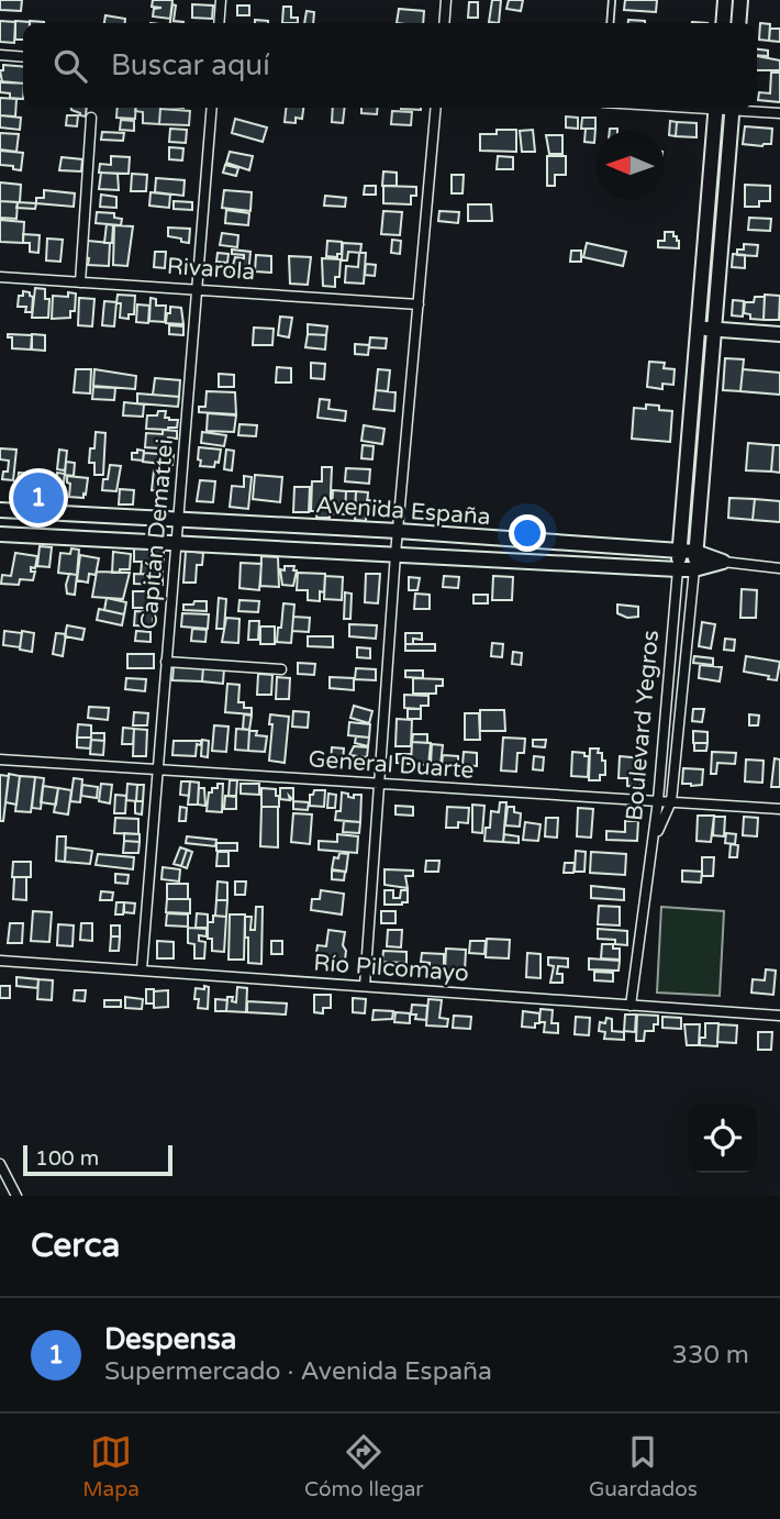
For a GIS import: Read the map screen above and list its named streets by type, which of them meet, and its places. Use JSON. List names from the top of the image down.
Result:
{
  "streets": {
    "street": [
      "Rivarola",
      "Avenida España",
      "Capitán Demattei",
      "Boulevard Yegros",
      "General Duarte",
      "Río Pilcomayo"
    ]
  },
  "crossings": [
    ["Rivarola", "Capitán Demattei"],
    ["Avenida España", "Capitán Demattei"],
    ["Avenida España", "Boulevard Yegros"],
    ["Capitán Demattei", "General Duarte"],
    ["Capitán Demattei", "Río Pilcomayo"],
    ["Boulevard Yegros", "General Duarte"]
  ],
  "scale_bar": "100 m",
  "north": "left",
  "page": {
    "search": "Buscar aquí",
    "pins": "1",
    "scale": "100 m",
    "heading": "Cerca",
    "list": [
      {
        "mark": "1",
        "name": "Despensa",
        "note": "Supermercado · Avenida España",
        "value": "330 m"
      }
    ],
    "nav": ["Mapa", "Cómo llegar", "Guardados"]
  }
}
